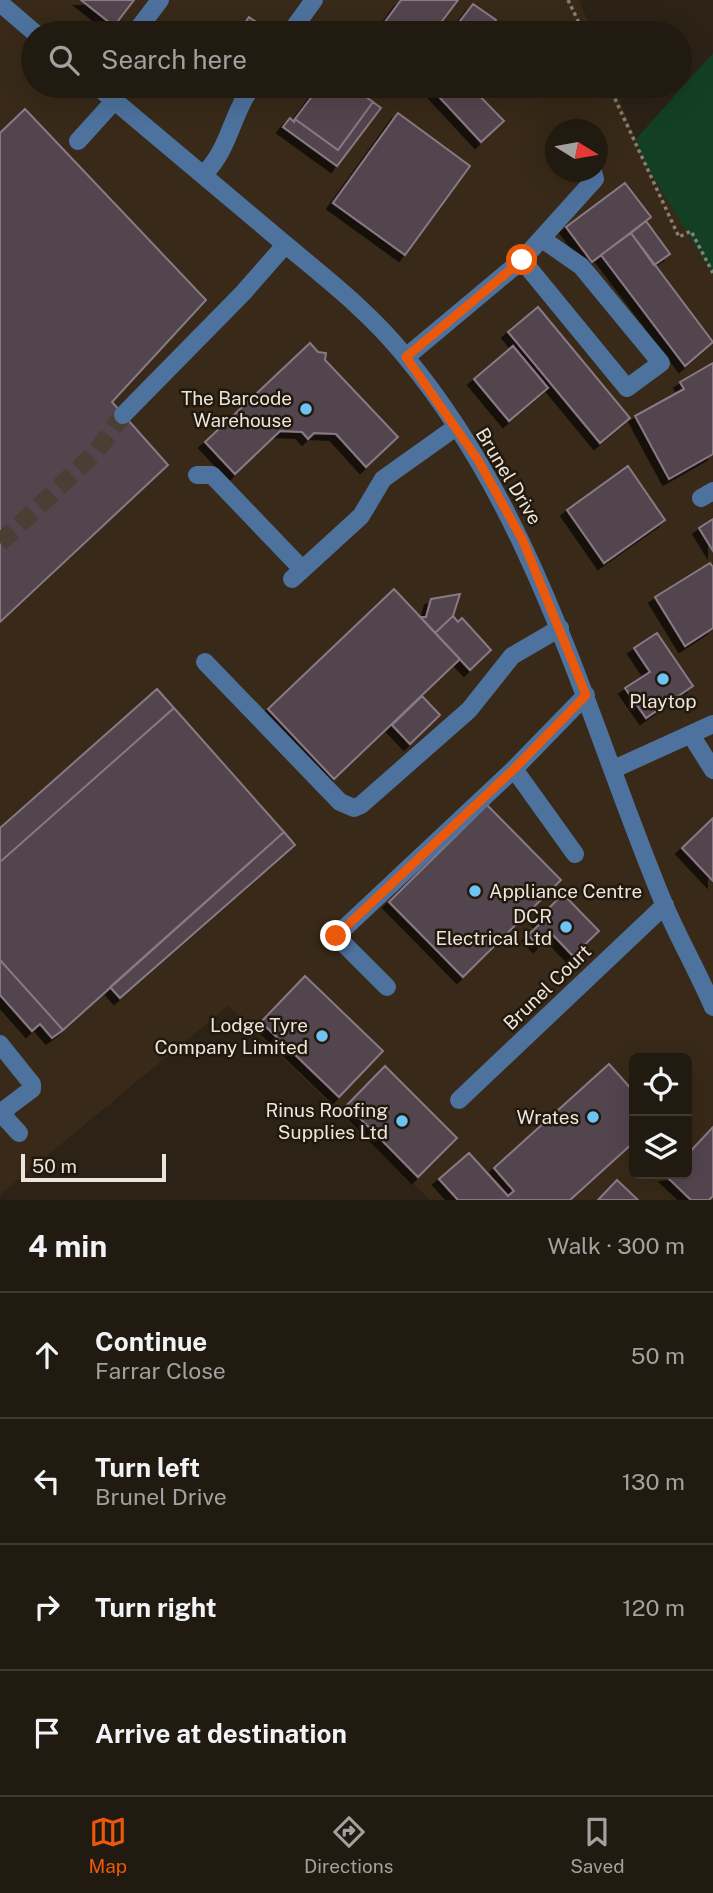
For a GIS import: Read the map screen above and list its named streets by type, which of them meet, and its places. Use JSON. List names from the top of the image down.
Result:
{
  "streets": {
    "street": ["Brunel Drive", "Brunel Court"]
  },
  "crossings": [
    ["Brunel Drive", "Brunel Court"]
  ],
  "places": [
    "The Barcode Warehouse",
    "Playtop",
    "Appliance Centre",
    "DCR Electrical Ltd",
    "Lodge Tyre Company Limited",
    "Wrates",
    "Rinus Roofing Supplies Ltd"
  ],
  "scale_bar": "50 m",
  "north": "right",
  "page": {
    "search": "Search here",
    "scale": "50 m",
    "heading": ["4 min", "Walk · 300 m"],
    "list": [
      ["Continue", "Farrar Close", "50 m"],
      ["Turn left", "Brunel Drive", "130 m"],
      ["Turn right", "120 m"],
      "Arrive at destination"
    ],
    "nav": ["Map", "Directions", "Saved"]
  }
}
